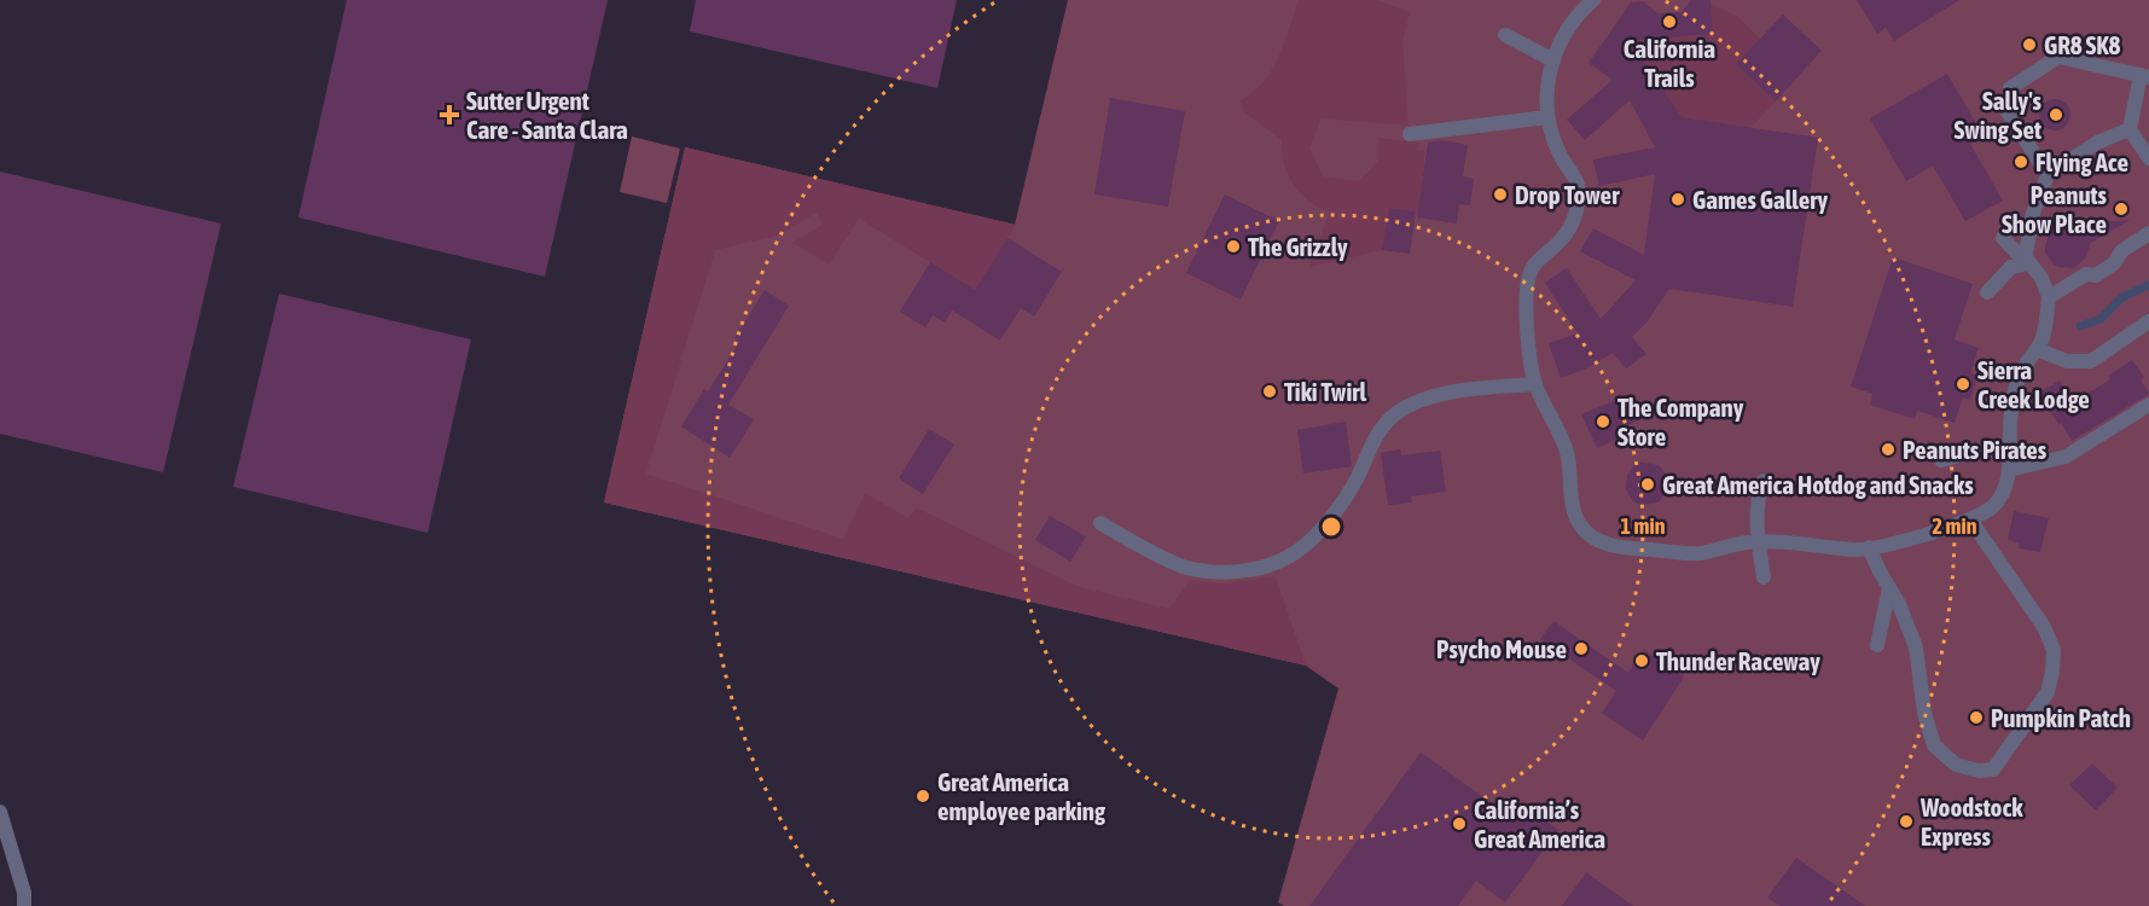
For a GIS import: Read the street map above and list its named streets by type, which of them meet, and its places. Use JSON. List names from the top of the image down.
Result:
{
  "places": {
    "other": [
      "California Trails",
      "GR8 SK8",
      "Sally's Swing Set",
      "Flying Ace",
      "Drop Tower",
      "Games Gallery",
      "Peanuts Show Place",
      "The Grizzly",
      "Sierra Creek Lodge",
      "Tiki Twirl",
      "The Company Store",
      "Peanuts Pirates",
      "Great America Hotdog and Snacks",
      "Psycho Mouse",
      "Thunder Raceway",
      "Pumpkin Patch",
      "Great America employee parking",
      "Woodstock Express",
      "California’s Great America"
    ],
    "health": ["Sutter Urgent Care - Santa Clara"]
  },
  "rings": ["1 min", "2 min"]
}
